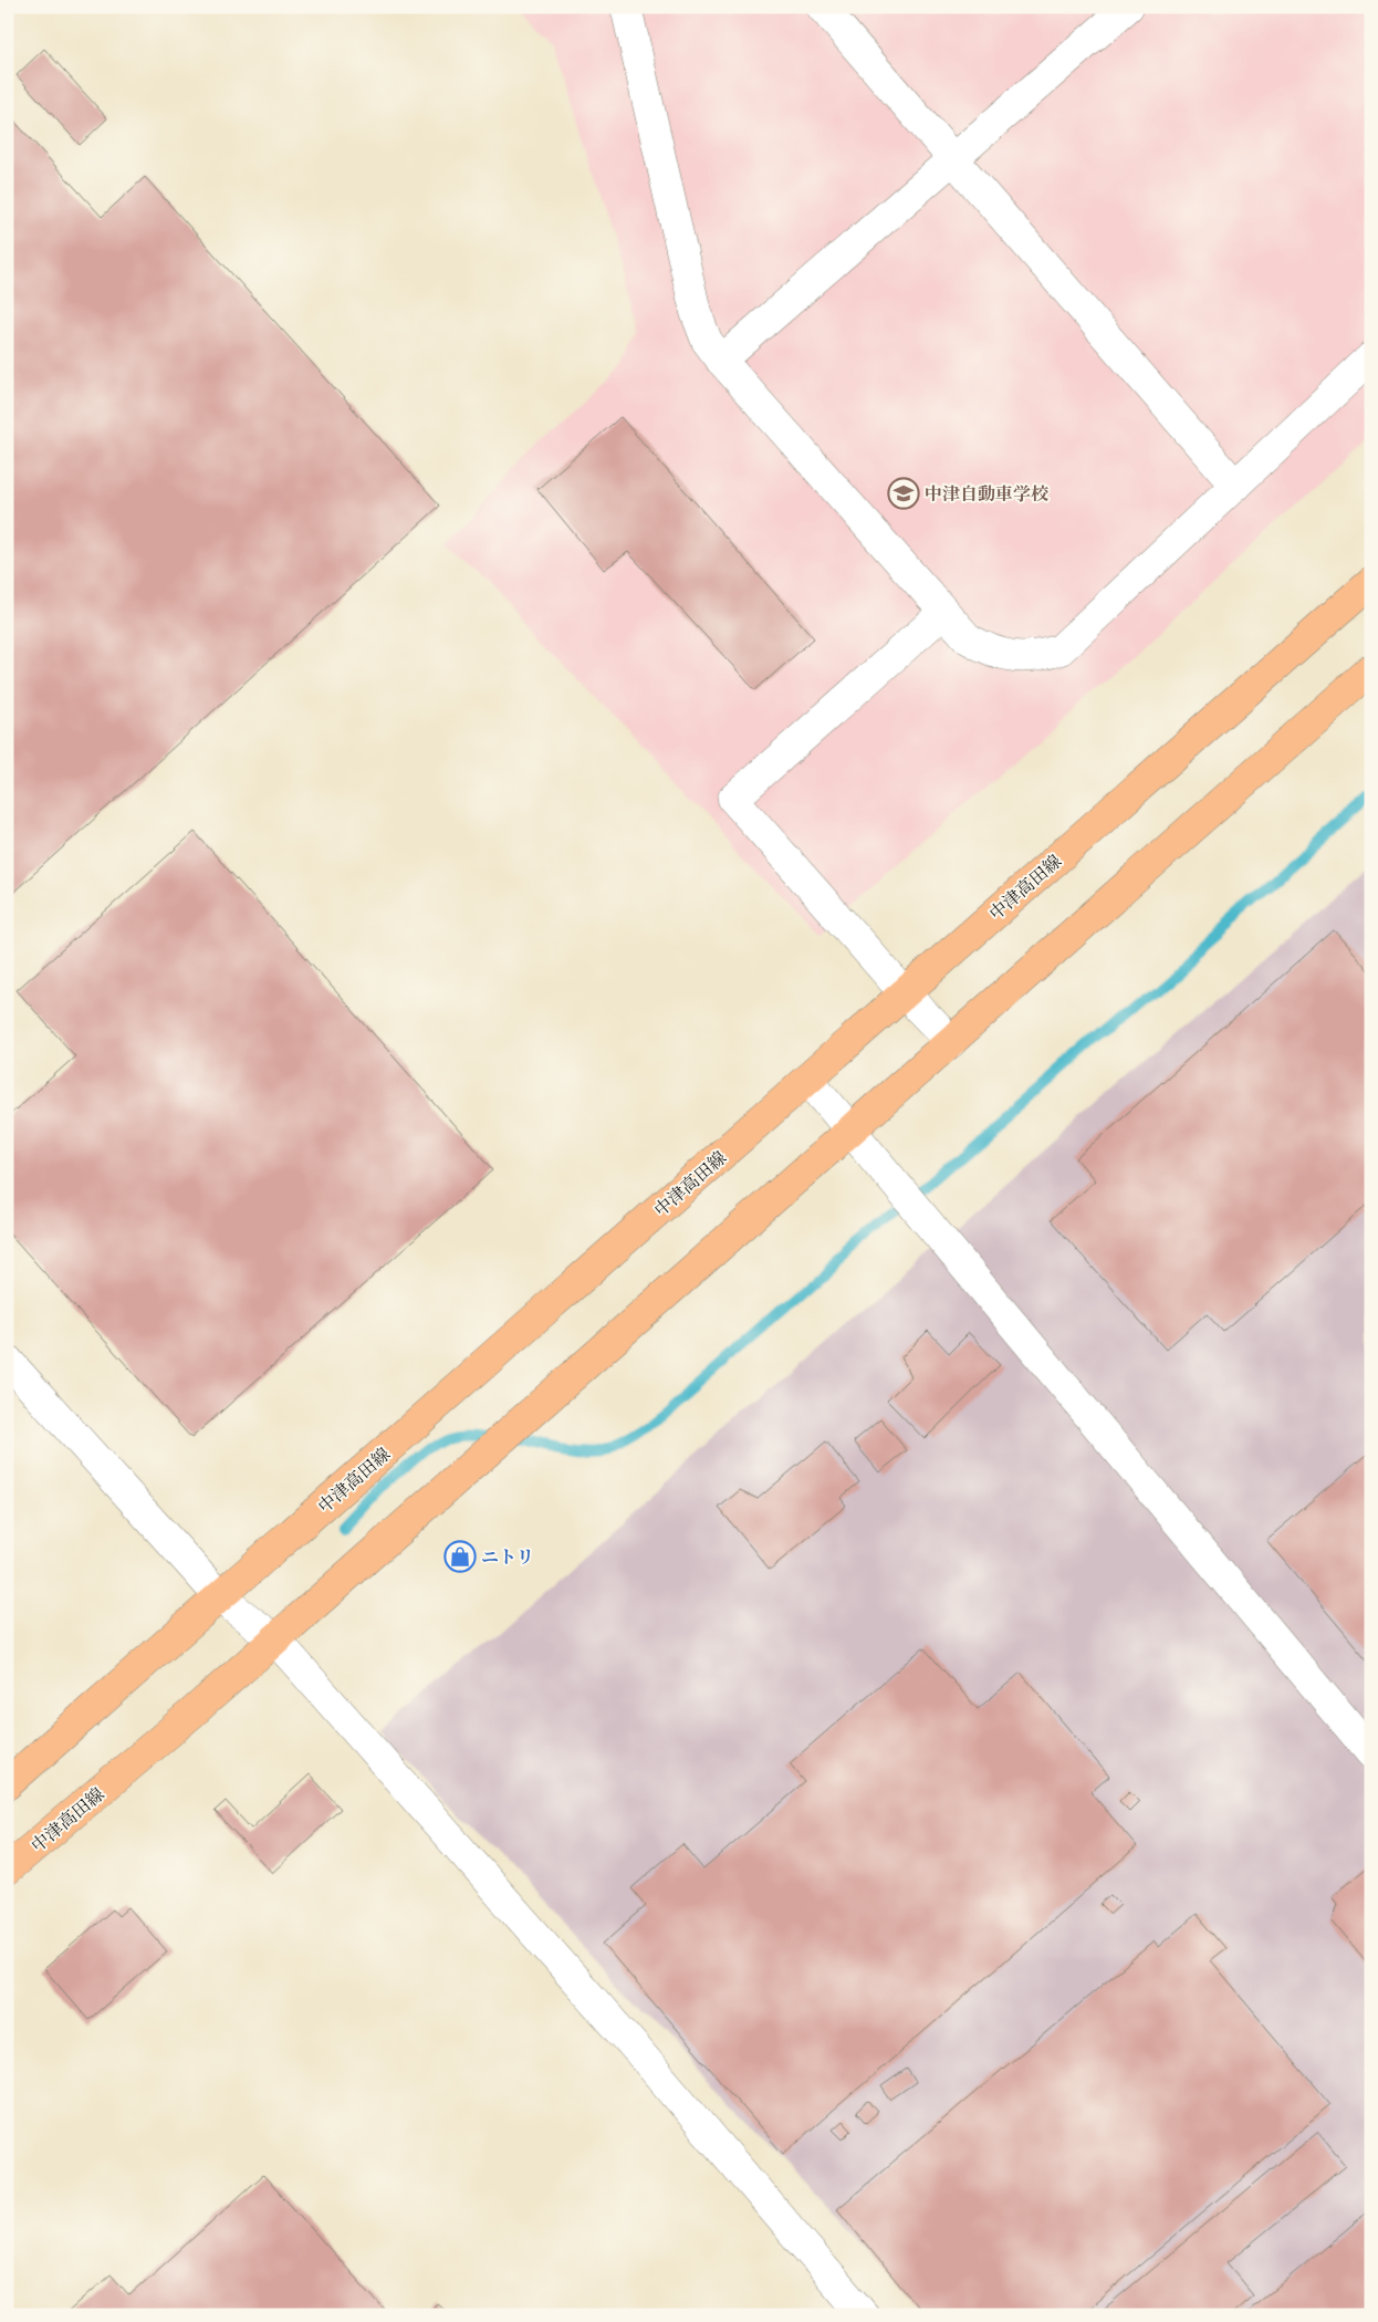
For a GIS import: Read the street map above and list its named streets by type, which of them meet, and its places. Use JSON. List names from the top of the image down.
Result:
{
  "streets": {
    "main road": ["中津高田線"]
  },
  "places": {
    "school or university": ["中津自動車学校"],
    "shop": ["ニトリ"]
  }
}
